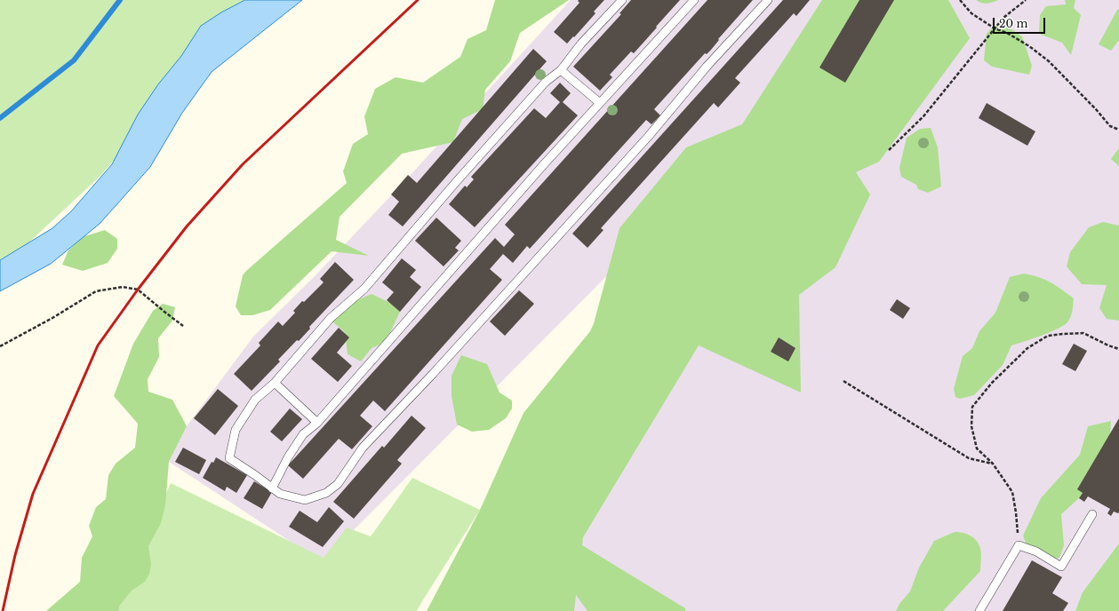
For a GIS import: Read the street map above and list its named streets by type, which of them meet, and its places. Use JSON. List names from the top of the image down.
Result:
{
  "scale_bar": "20 m"
}
